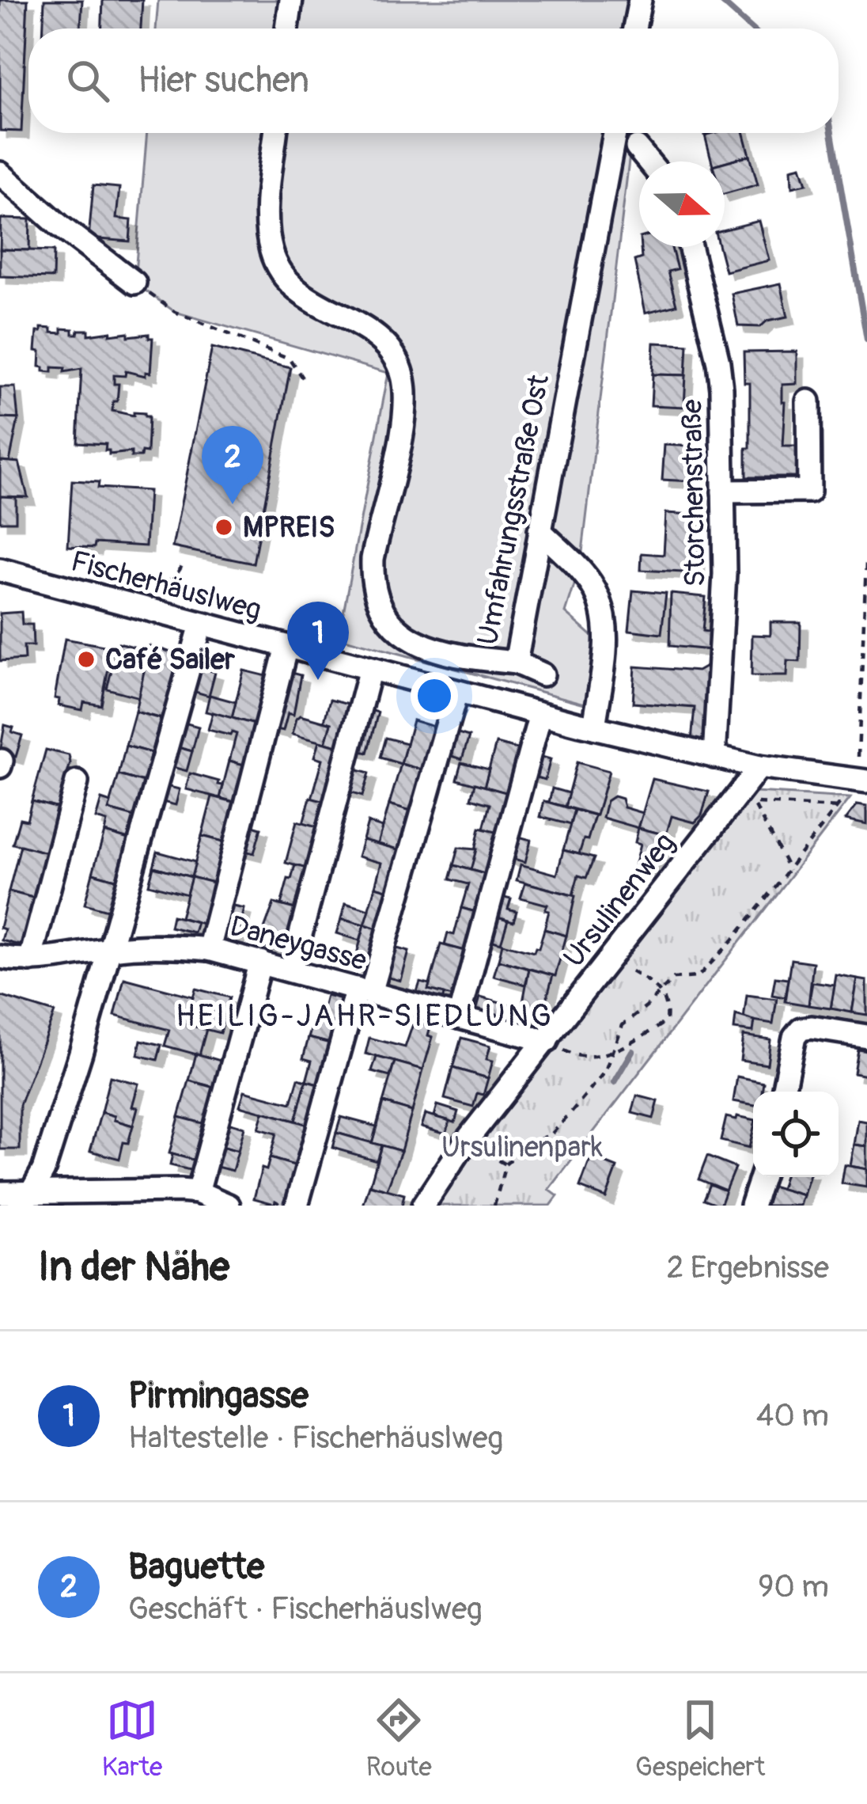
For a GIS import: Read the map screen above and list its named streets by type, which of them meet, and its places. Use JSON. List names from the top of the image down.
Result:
{
  "streets": {
    "street": [
      "Storchenstraße",
      "Umfahrungsstraße Ost",
      "Fischerhäuslweg",
      "Ursulinenweg",
      "Daneygasse"
    ]
  },
  "crossings": [
    ["Storchenstraße", "Fischerhäuslweg"],
    ["Fischerhäuslweg", "Ursulinenweg"],
    ["Ursulinenweg", "Daneygasse"]
  ],
  "districts": ["HEILIG-JAHR-SIEDLUNG"],
  "parks": ["Ursulinenpark"],
  "places": ["MPREIS", "Café Sailer"],
  "north": "right",
  "page": {
    "search": "Hier suchen",
    "pins": ["2", "1"],
    "heading": ["In der Nähe", "2 Ergebnisse"],
    "list": [
      {
        "mark": "1",
        "name": "Pirmingasse",
        "note": "Haltestelle · Fischerhäuslweg",
        "value": "40 m"
      },
      {
        "mark": "2",
        "name": "Baguette",
        "note": "Geschäft · Fischerhäuslweg",
        "value": "90 m"
      }
    ],
    "nav": ["Karte", "Route", "Gespeichert"]
  }
}
